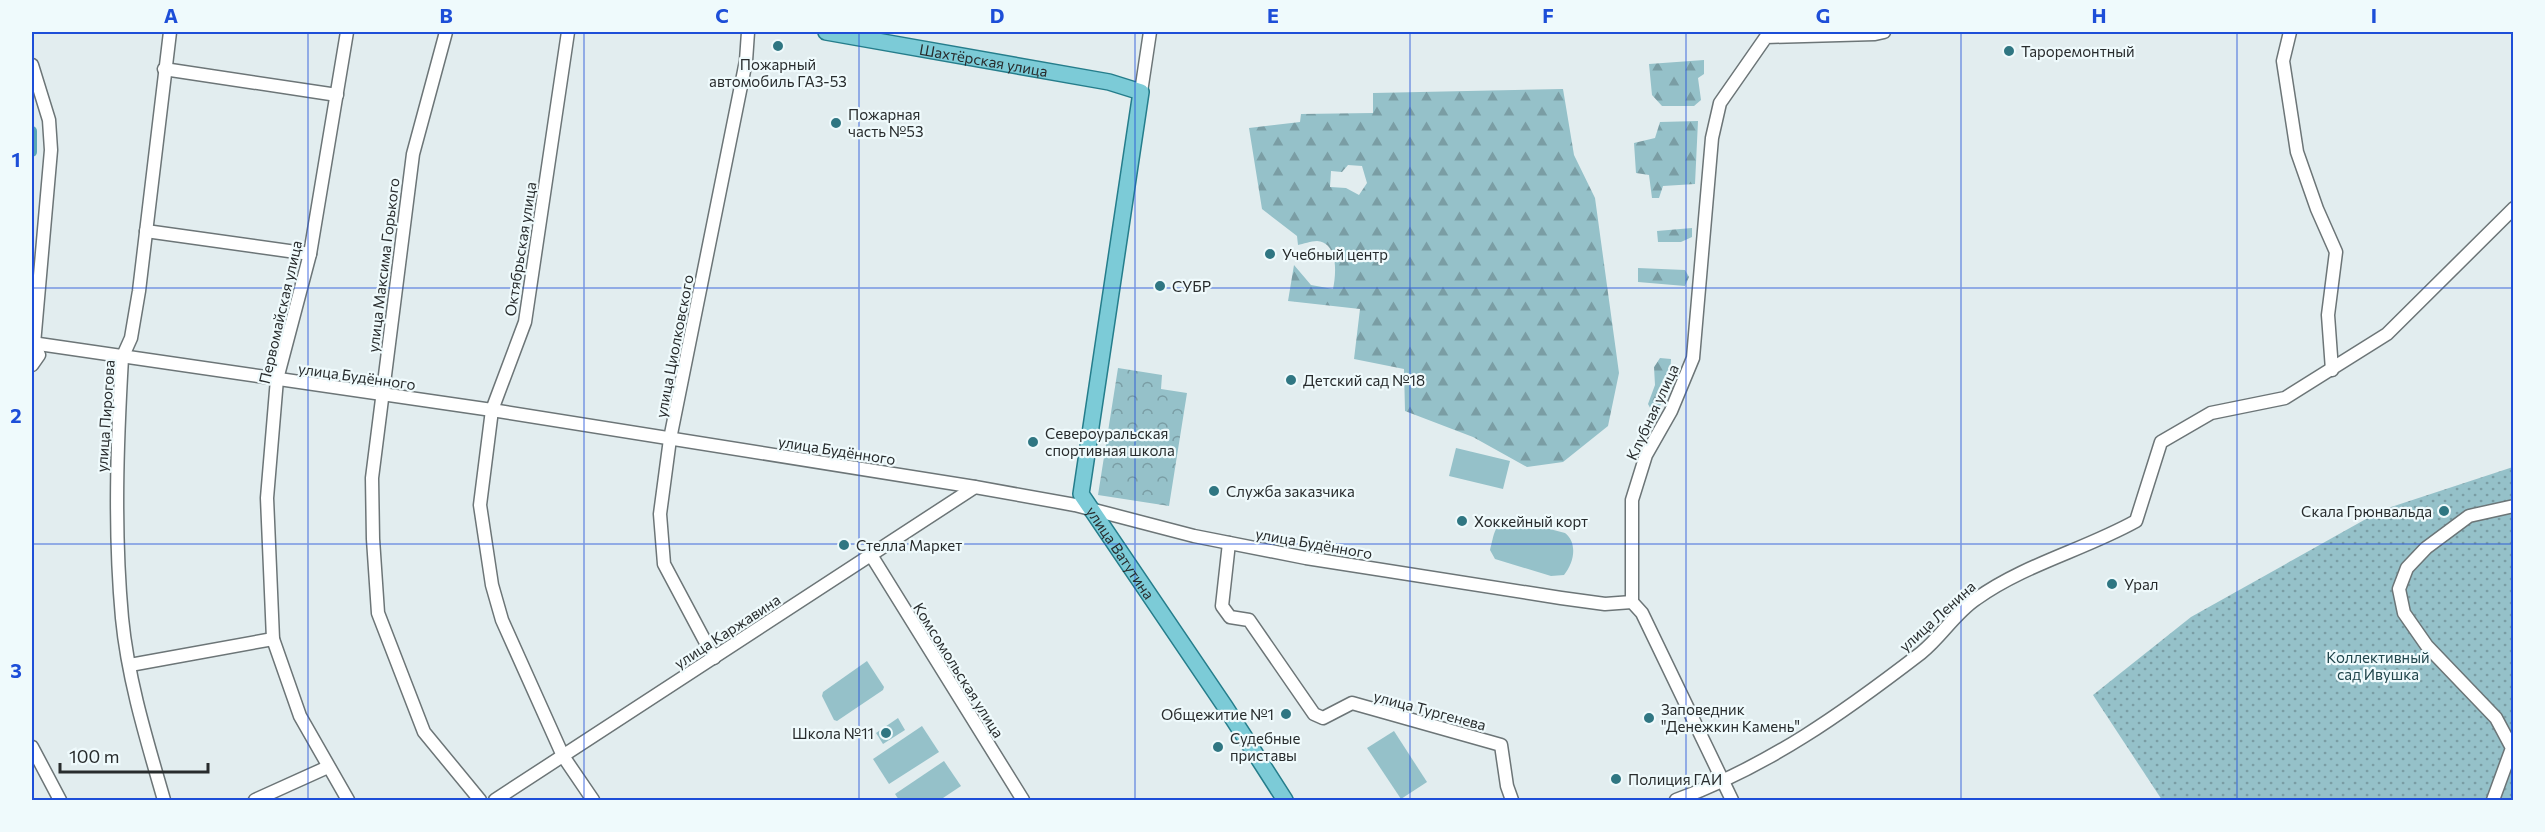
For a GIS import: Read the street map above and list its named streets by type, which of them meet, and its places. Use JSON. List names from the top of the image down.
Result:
{
  "streets": {
    "main road": ["Шахтёрская улица", "улица Ватутина"],
    "street": [
      "Октябрьская улица",
      "улица Максима Горького",
      "Первомайская улица",
      "улица Циолковского",
      "улица Будённого",
      "Клубная улица",
      "улица Пирогова",
      "улица Ленина",
      "улица Каржавина",
      "Комсомольская улица",
      "улица Тургенева"
    ]
  },
  "crossings": [
    ["Шахтёрская улица", "улица Ватутина"],
    ["Октябрьская улица", "улица Будённого"],
    ["Октябрьская улица", "улица Каржавина"],
    ["улица Максима Горького", "улица Будённого"],
    ["Первомайская улица", "улица Будённого"],
    ["улица Циолковского", "улица Будённого"],
    ["улица Циолковского", "улица Каржавина"],
    ["улица Будённого", "Клубная улица"],
    ["улица Будённого", "улица Пирогова"],
    ["улица Будённого", "улица Ватутина"],
    ["улица Будённого", "улица Каржавина"],
    ["улица Будённого", "улица Тургенева"],
    ["улица Каржавина", "Комсомольская улица"]
  ],
  "parks": ["Коллективный сад Ивушка"],
  "places": [
    "Пожарный автомобиль ГАЗ-53",
    "Тароремонтный",
    "Пожарная часть №53",
    "Учебный центр",
    "СУБР",
    "Детский сад №18",
    "Североуральская спортивная школа",
    "Служба заказчика",
    "Скала Грюнвальда",
    "Хоккейный корт",
    "Стелла Маркет",
    "Урал",
    "Общежитие №1",
    "Заповедник \"Денежкин Камень\"",
    "Школа №11",
    "Судебные приставы",
    "Полиция ГАИ"
  ],
  "scale_bar": "100 m",
  "grid": {
    "columns": [
      "A",
      "B",
      "C",
      "D",
      "E",
      "F",
      "G",
      "H",
      "I"
    ],
    "rows": ["1", "2", "3"]
  }
}
